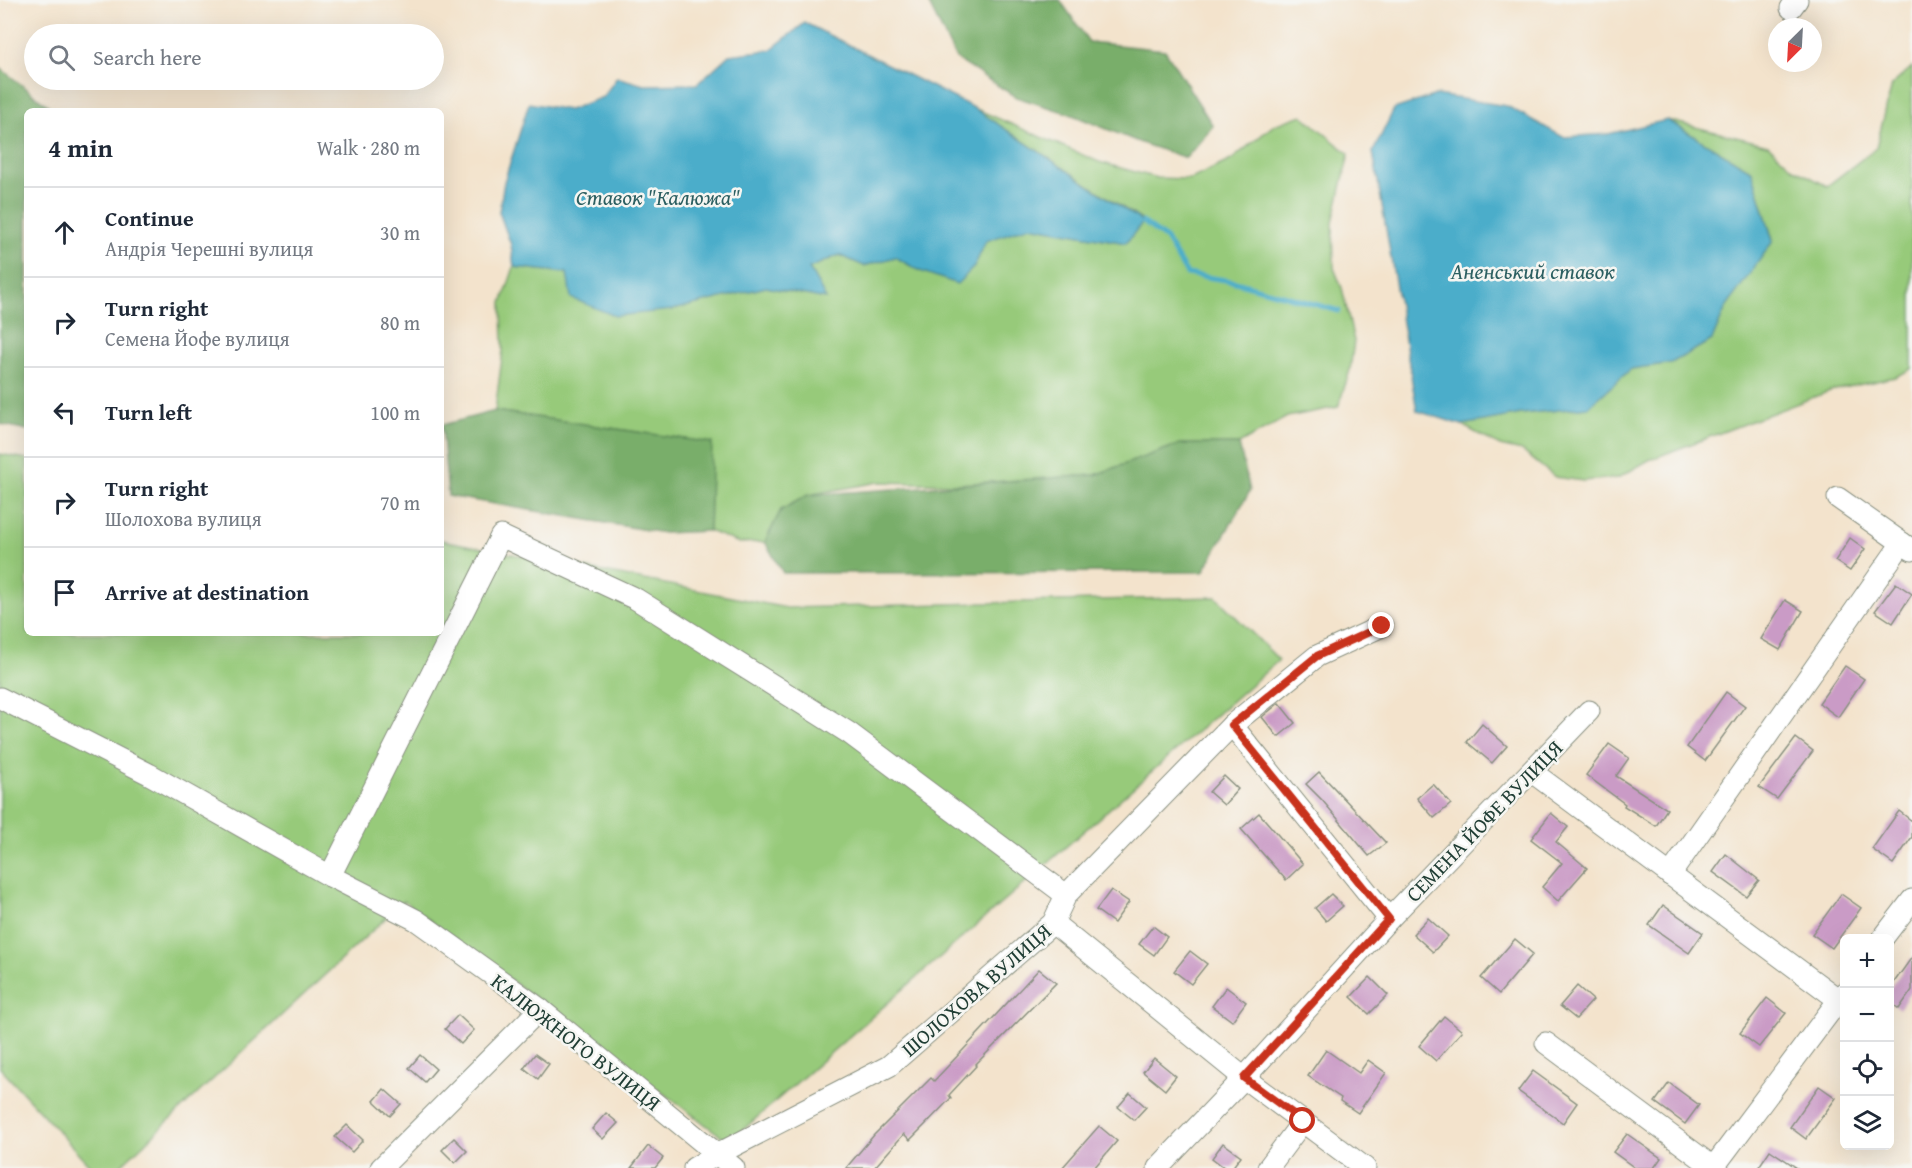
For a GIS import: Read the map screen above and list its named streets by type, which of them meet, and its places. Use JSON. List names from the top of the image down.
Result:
{
  "streets": {
    "street": ["СЕМЕНА ЙОФЕ ВУЛИЦЯ", "ШОЛОХОВА ВУЛИЦЯ", "КАЛЮЖНОГО ВУЛИЦЯ"]
  },
  "crossings": [
    ["ШОЛОХОВА ВУЛИЦЯ", "КАЛЮЖНОГО ВУЛИЦЯ"]
  ],
  "water": ["Ставок \"Калюжа\"", "Аненський ставок"],
  "north": "bottom left",
  "page": {
    "search": "Search here",
    "heading": ["4 min", "Walk · 280 m"],
    "list": [
      ["Continue", "Андрія Черешні вулиця", "30 m"],
      ["Turn right", "Семена Йофе вулиця", "80 m"],
      ["Turn left", "100 m"],
      ["Turn right", "Шолохова вулиця", "70 m"],
      "Arrive at destination"
    ],
    "map_buttons": ["+", "−"]
  }
}
